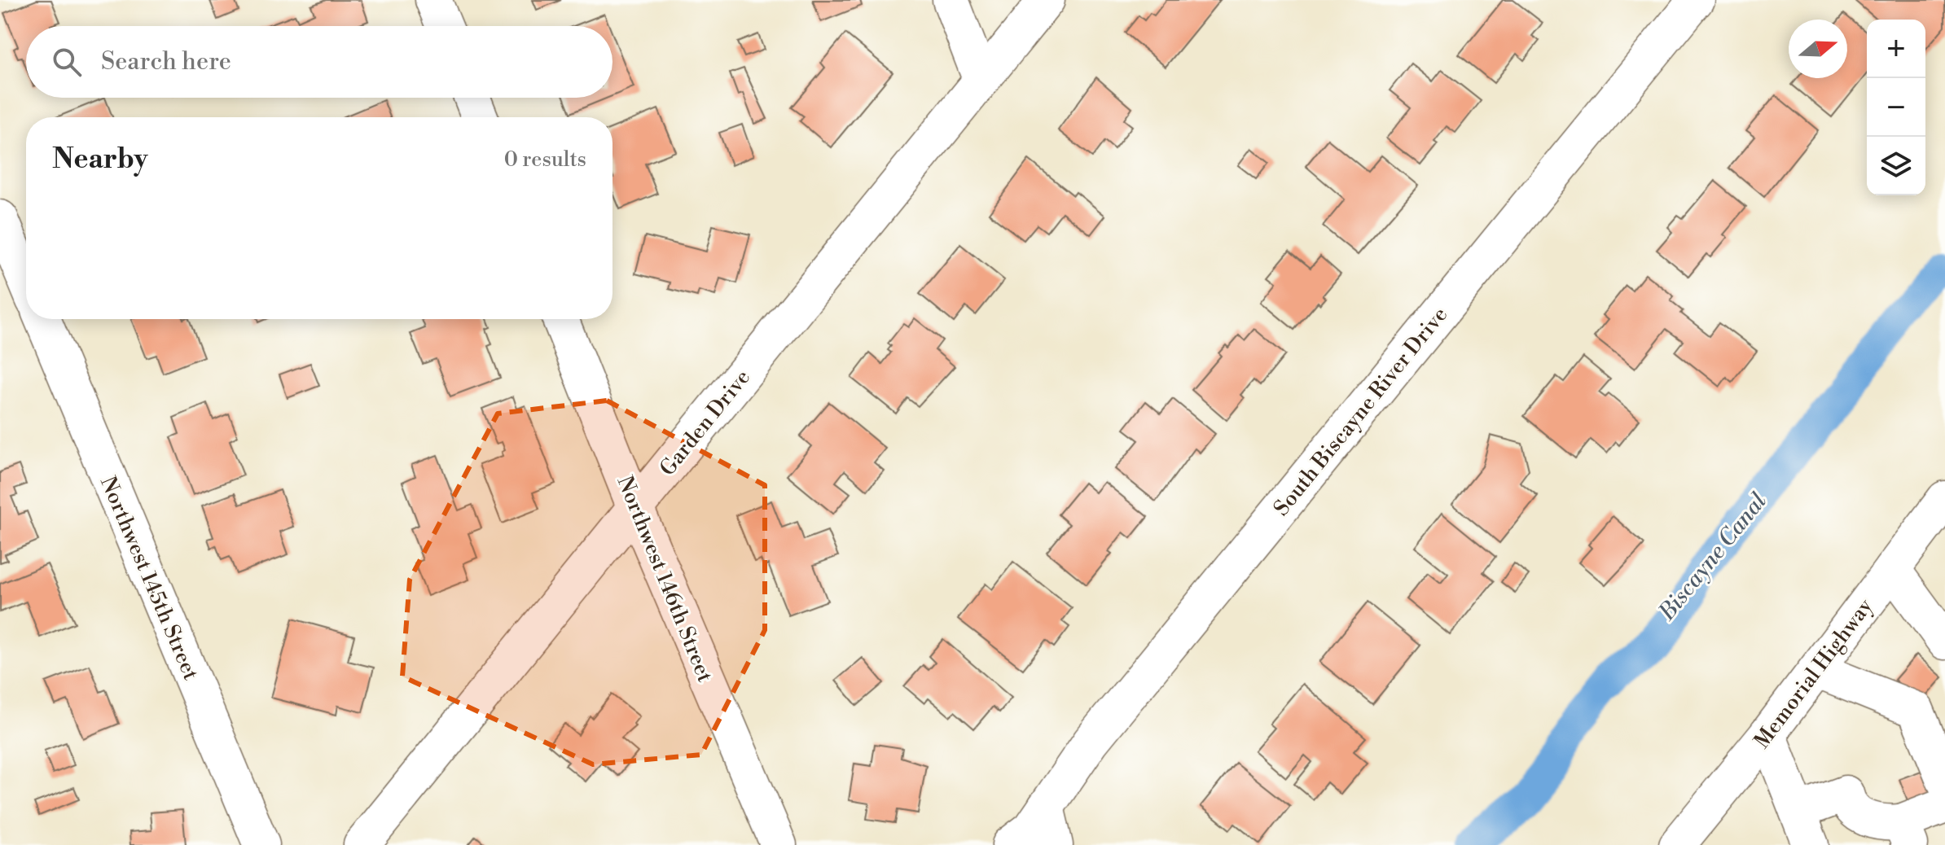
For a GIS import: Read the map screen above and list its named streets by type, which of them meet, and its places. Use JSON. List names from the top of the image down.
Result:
{
  "streets": {
    "street": [
      "South Biscayne River Drive",
      "Garden Drive",
      "Northwest 145th Street",
      "Northwest 146th Street",
      "Memorial Highway"
    ]
  },
  "crossings": [
    ["Garden Drive", "Northwest 146th Street"]
  ],
  "water": ["Biscayne Canal"],
  "north": "right",
  "page": {
    "map_buttons": ["+", "−"],
    "search": "Search here",
    "heading": ["Nearby", "0 results"]
  }
}
